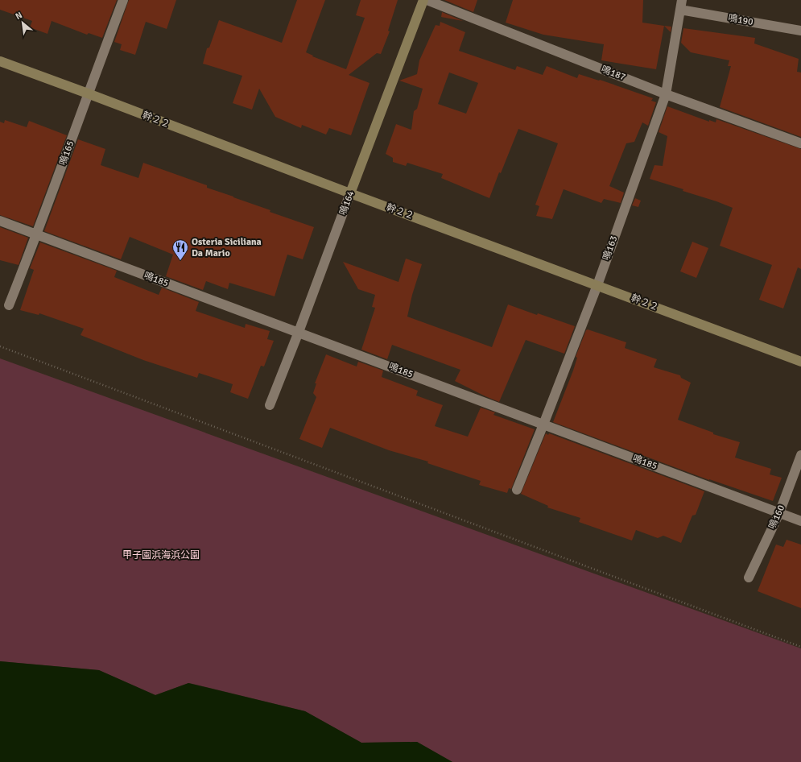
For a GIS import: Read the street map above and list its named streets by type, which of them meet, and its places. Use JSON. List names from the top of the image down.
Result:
{
  "streets": {
    "street": [
      "鳴190",
      "鳴187",
      "幹２２",
      "鳴165",
      "鳴164",
      "鳴163",
      "鳴185",
      "鳴160"
    ]
  },
  "crossings": [
    ["鳴190", "鳴163"],
    ["鳴187", "鳴163"],
    ["幹２２", "鳴165"],
    ["幹２２", "鳴164"],
    ["幹２２", "鳴163"],
    ["鳴165", "鳴185"],
    ["鳴164", "鳴185"],
    ["鳴163", "鳴185"],
    ["鳴185", "鳴160"]
  ],
  "parks": ["甲子園浜海浜公園"],
  "places": {
    "restaurant": ["Osteria Siciliana Da Mario"]
  },
  "north": "top left"
}
